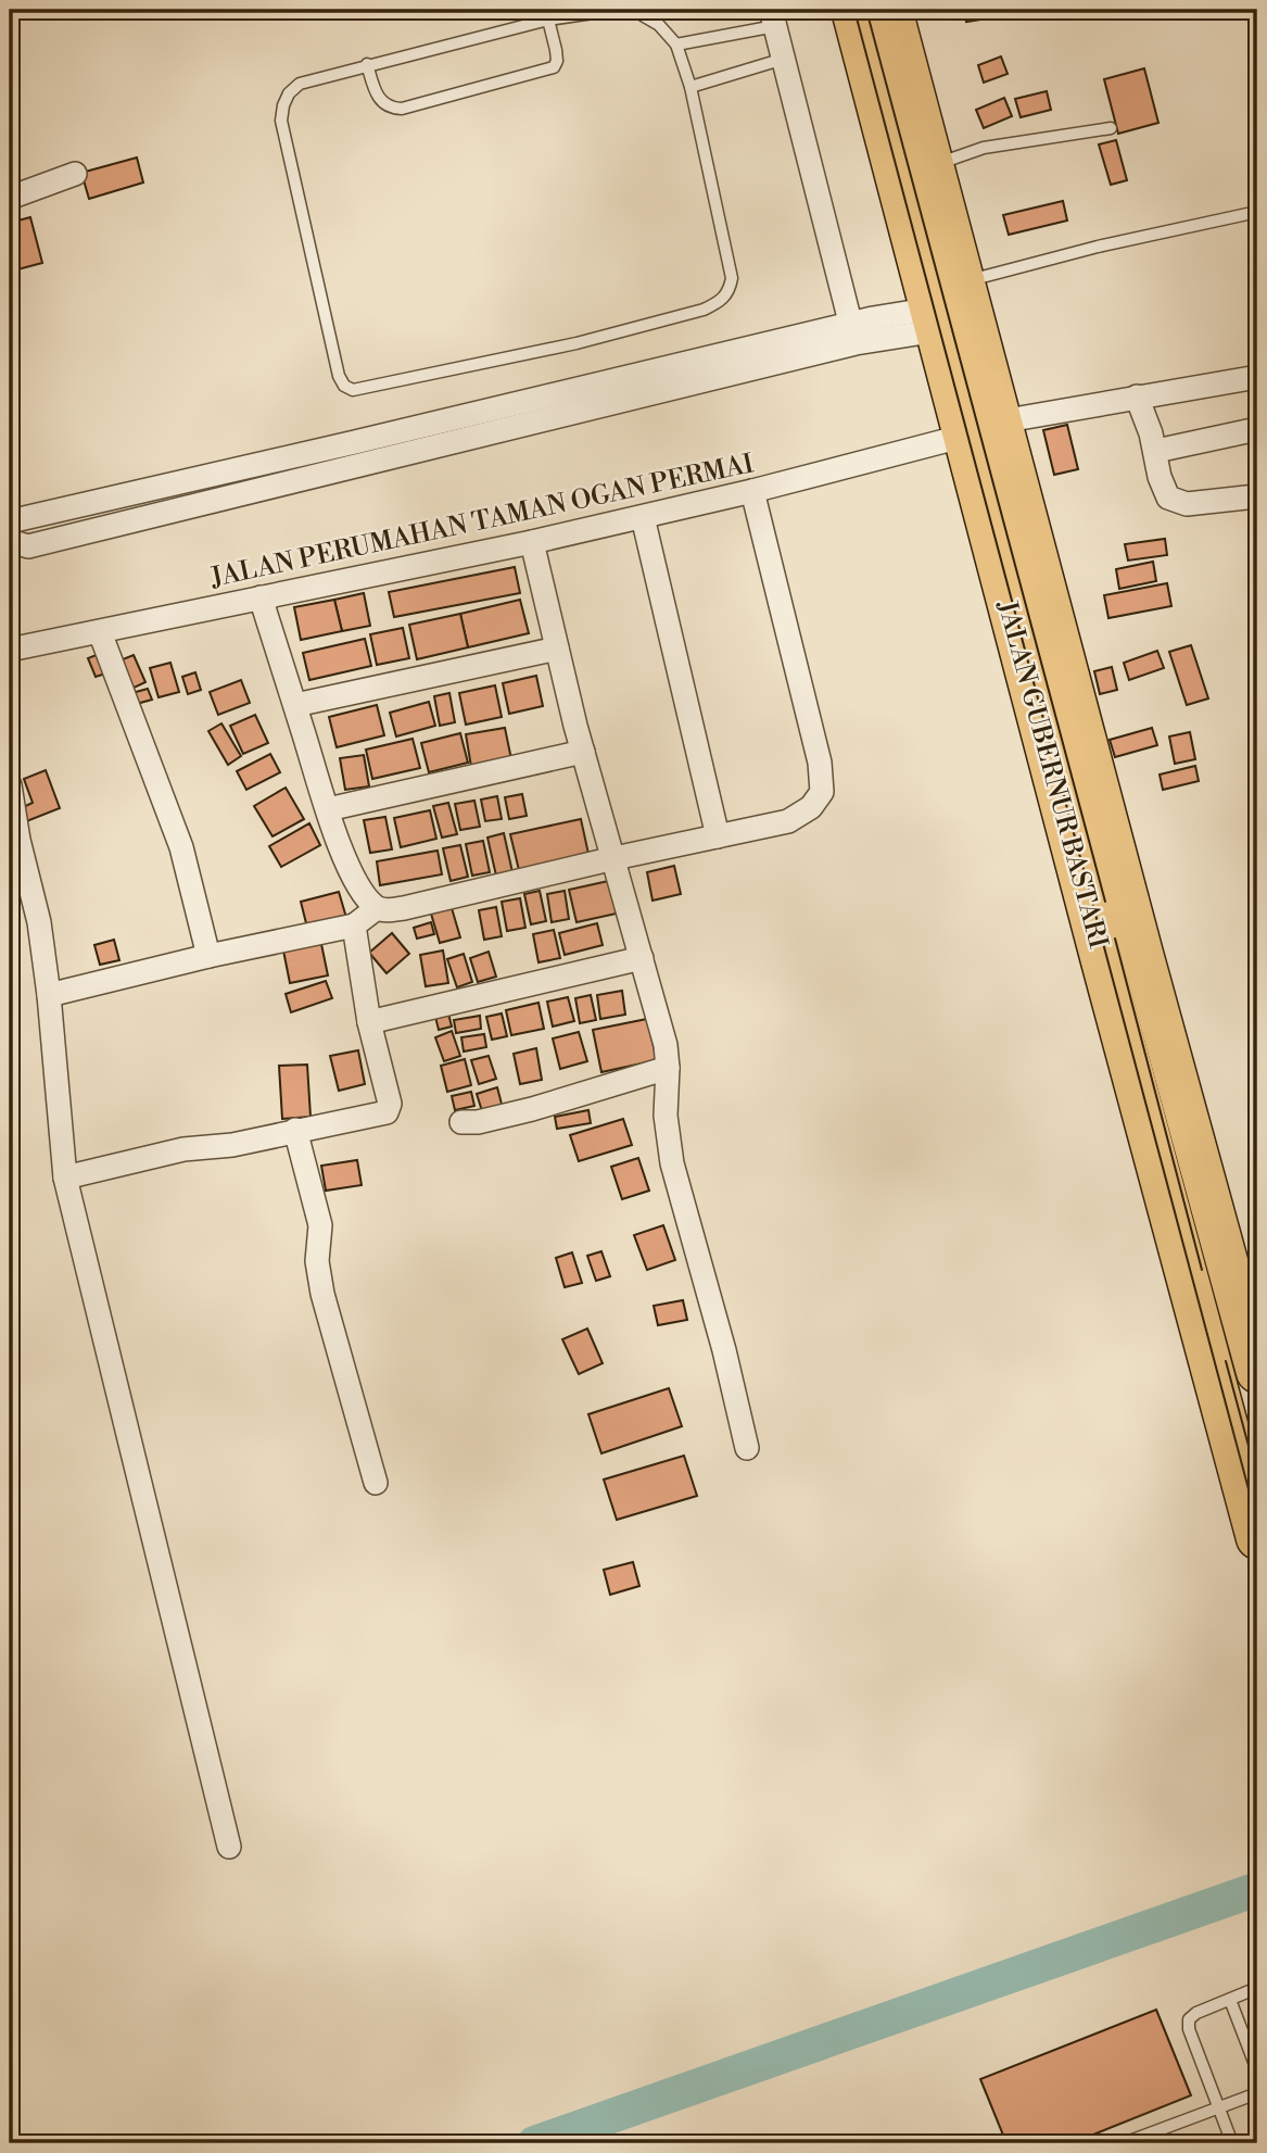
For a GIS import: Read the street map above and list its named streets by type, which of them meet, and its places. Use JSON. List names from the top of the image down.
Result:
{
  "streets": {
    "highway": ["JALAN GUBERNUR BASTARI"],
    "street": ["JALAN PERUMAHAN TAMAN OGAN PERMAI"]
  },
  "crossings": [
    ["JALAN PERUMAHAN TAMAN OGAN PERMAI", "JALAN GUBERNUR BASTARI"]
  ]
}
